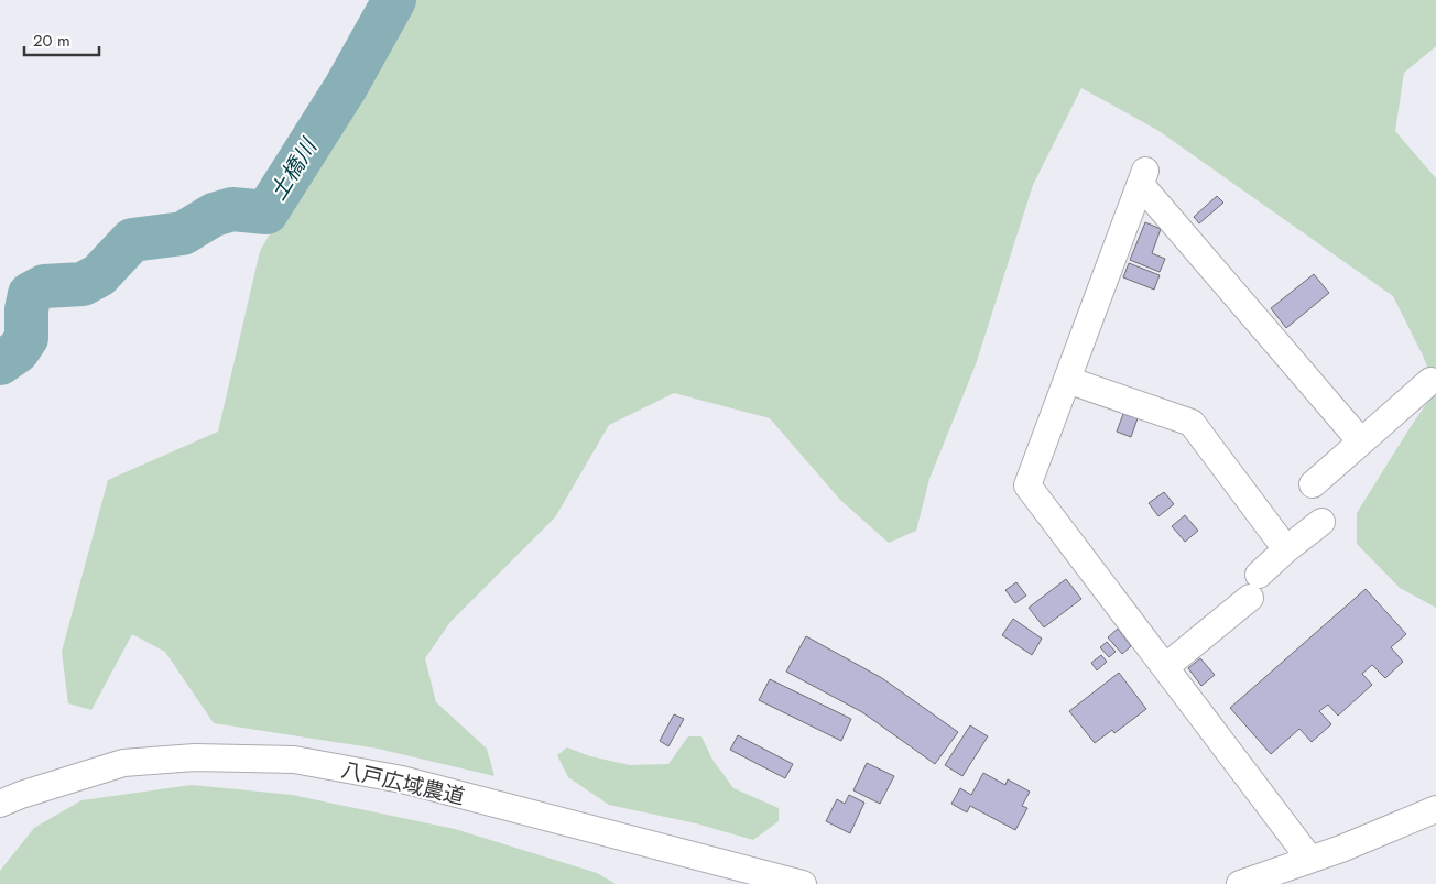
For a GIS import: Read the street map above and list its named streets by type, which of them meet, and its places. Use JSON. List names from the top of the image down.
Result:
{
  "streets": {
    "street": ["八戸広域農道"]
  },
  "water": ["土橋川"],
  "scale_bar": "20 m"
}
